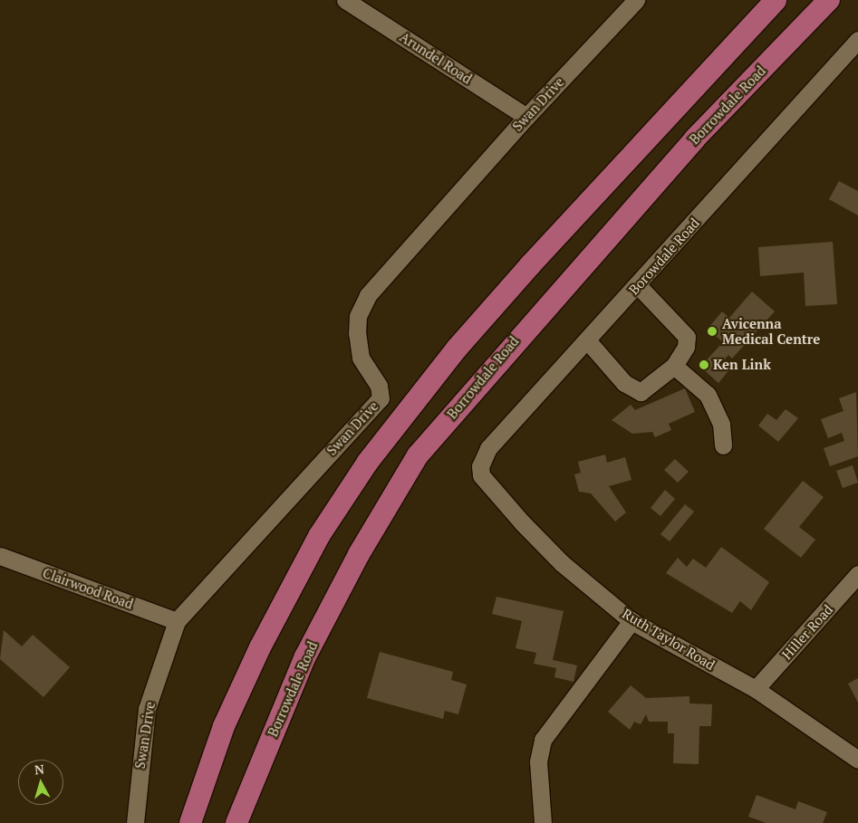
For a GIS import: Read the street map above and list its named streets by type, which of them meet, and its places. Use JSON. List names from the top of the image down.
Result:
{
  "streets": {
    "main road": ["Borrowdale Road"],
    "street": [
      "Arundel Road",
      "Swan Drive",
      "Borowdale Road",
      "Clairwood Road",
      "Hiller Road",
      "Ruth Taylor Road"
    ]
  },
  "crossings": [
    ["Arundel Road", "Swan Drive"],
    ["Swan Drive", "Clairwood Road"],
    ["Borowdale Road", "Ruth Taylor Road"],
    ["Hiller Road", "Ruth Taylor Road"]
  ],
  "places": ["Avicenna Medical Centre", "Ken Link"],
  "north": "top"
}
